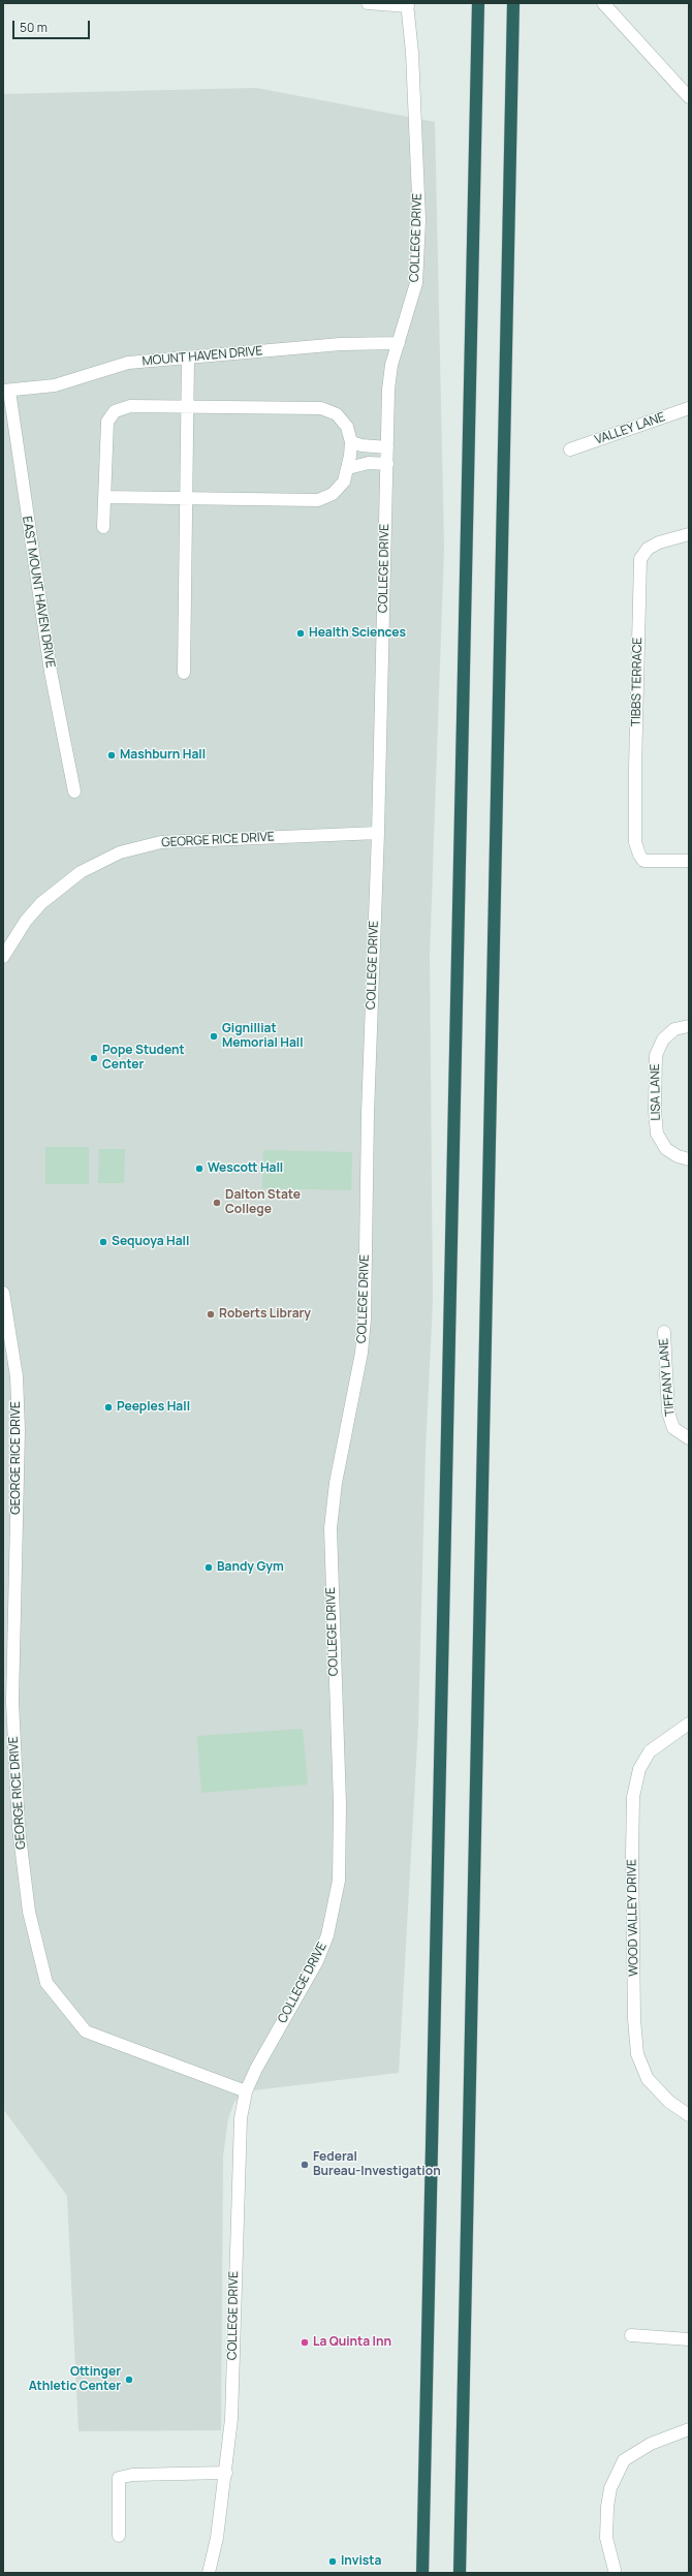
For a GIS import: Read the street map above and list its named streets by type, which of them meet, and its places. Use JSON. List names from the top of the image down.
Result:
{
  "streets": {
    "street": [
      "COLLEGE DRIVE",
      "MOUNT HAVEN DRIVE",
      "VALLEY LANE",
      "EAST MOUNT HAVEN DRIVE",
      "TIBBS TERRACE",
      "GEORGE RICE DRIVE",
      "LISA LANE",
      "TIFFANY LANE",
      "WOOD VALLEY DRIVE"
    ]
  },
  "crossings": [
    ["COLLEGE DRIVE", "MOUNT HAVEN DRIVE"],
    ["COLLEGE DRIVE", "GEORGE RICE DRIVE"],
    ["MOUNT HAVEN DRIVE", "EAST MOUNT HAVEN DRIVE"]
  ],
  "places": [
    "Health Sciences",
    "Mashburn Hall",
    "Gignilliat Memorial Hall",
    "Pope Student Center",
    "Wescott Hall",
    "Dalton State College",
    "Sequoya Hall",
    "Roberts Library",
    "Peeples Hall",
    "Bandy Gym",
    "Federal Bureau-Investigation",
    "La Quinta Inn",
    "Ottinger Athletic Center",
    "Invista"
  ],
  "scale_bar": "50 m"
}
